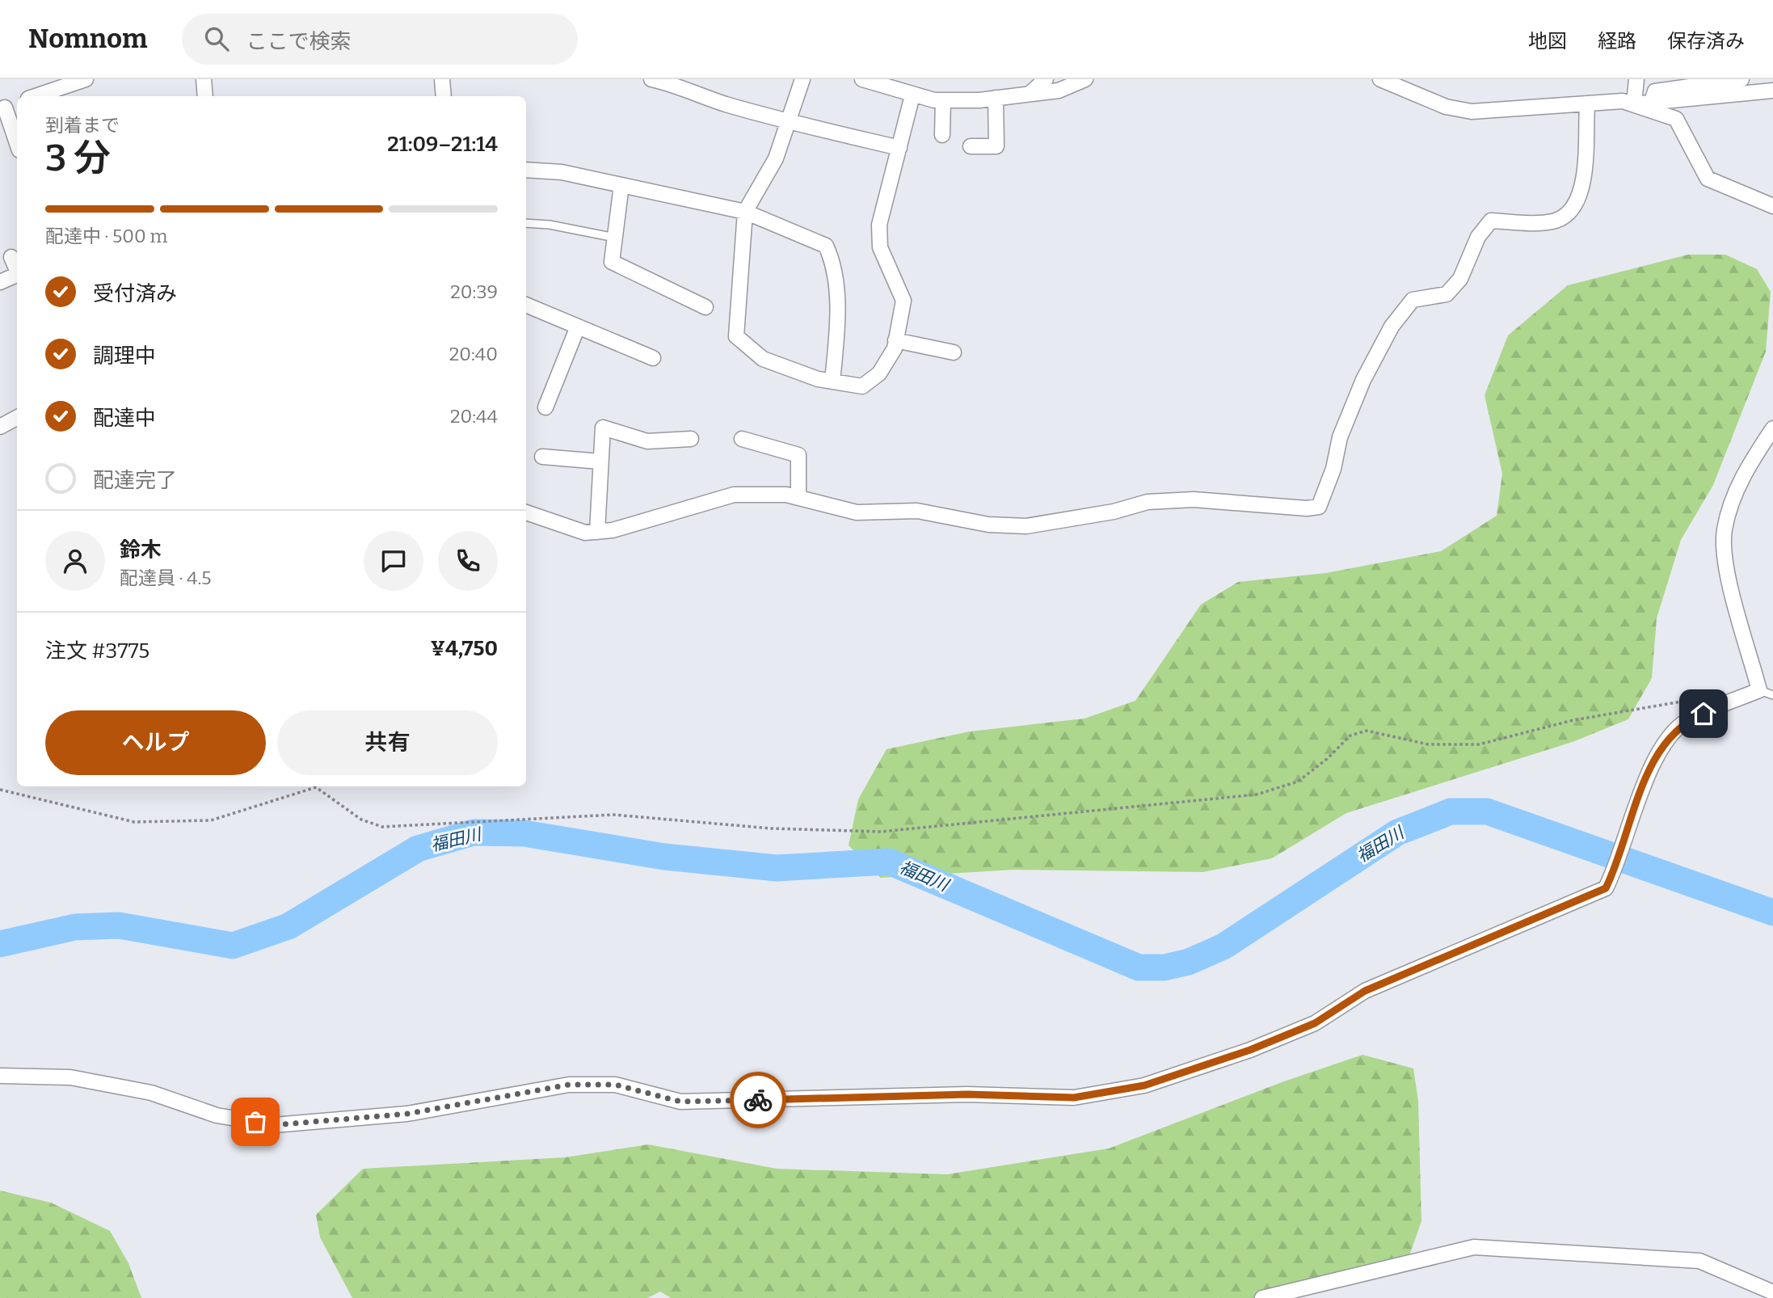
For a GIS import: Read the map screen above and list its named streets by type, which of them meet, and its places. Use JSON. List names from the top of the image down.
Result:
{
  "water": ["福田川"],
  "page": {
    "header": "Nomnom",
    "search": "ここで検索",
    "nav": ["地図", "経路", "保存済み"],
    "heading": ["3 分", "到着まで", "21:09–21:14"],
    "panel": [
      "鈴木",
      "配達員 · 4.5",
      "注文 #3775",
      "¥4,750"
    ],
    "bar": "配達中 · 500 m",
    "list": [
      ["受付済み", "20:39"],
      ["調理中", "20:40"],
      ["配達中", "20:44"],
      "配達完了"
    ],
    "buttons": ["ヘルプ", "共有"]
  }
}
